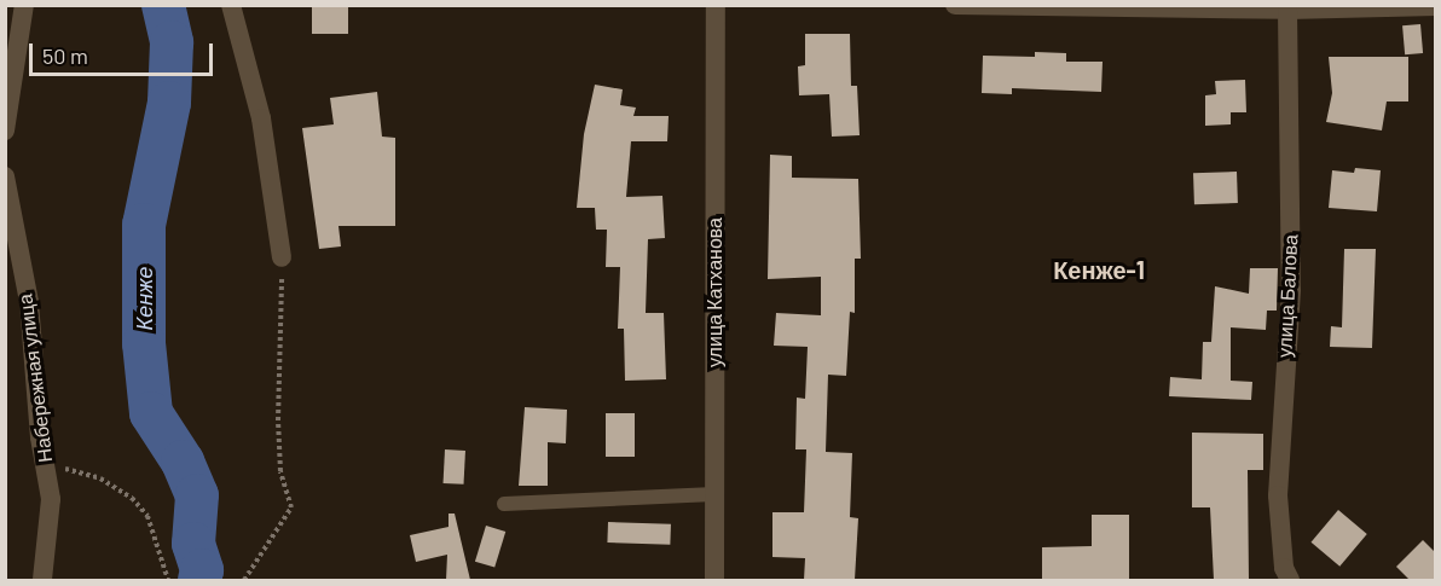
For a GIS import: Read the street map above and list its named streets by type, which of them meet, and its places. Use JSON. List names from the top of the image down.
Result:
{
  "streets": {
    "street": ["улица Катханова", "улица Балова", "Набережная улица"]
  },
  "districts": ["Кенже-1"],
  "water": ["Кенже"],
  "scale_bar": "50 m"
}
